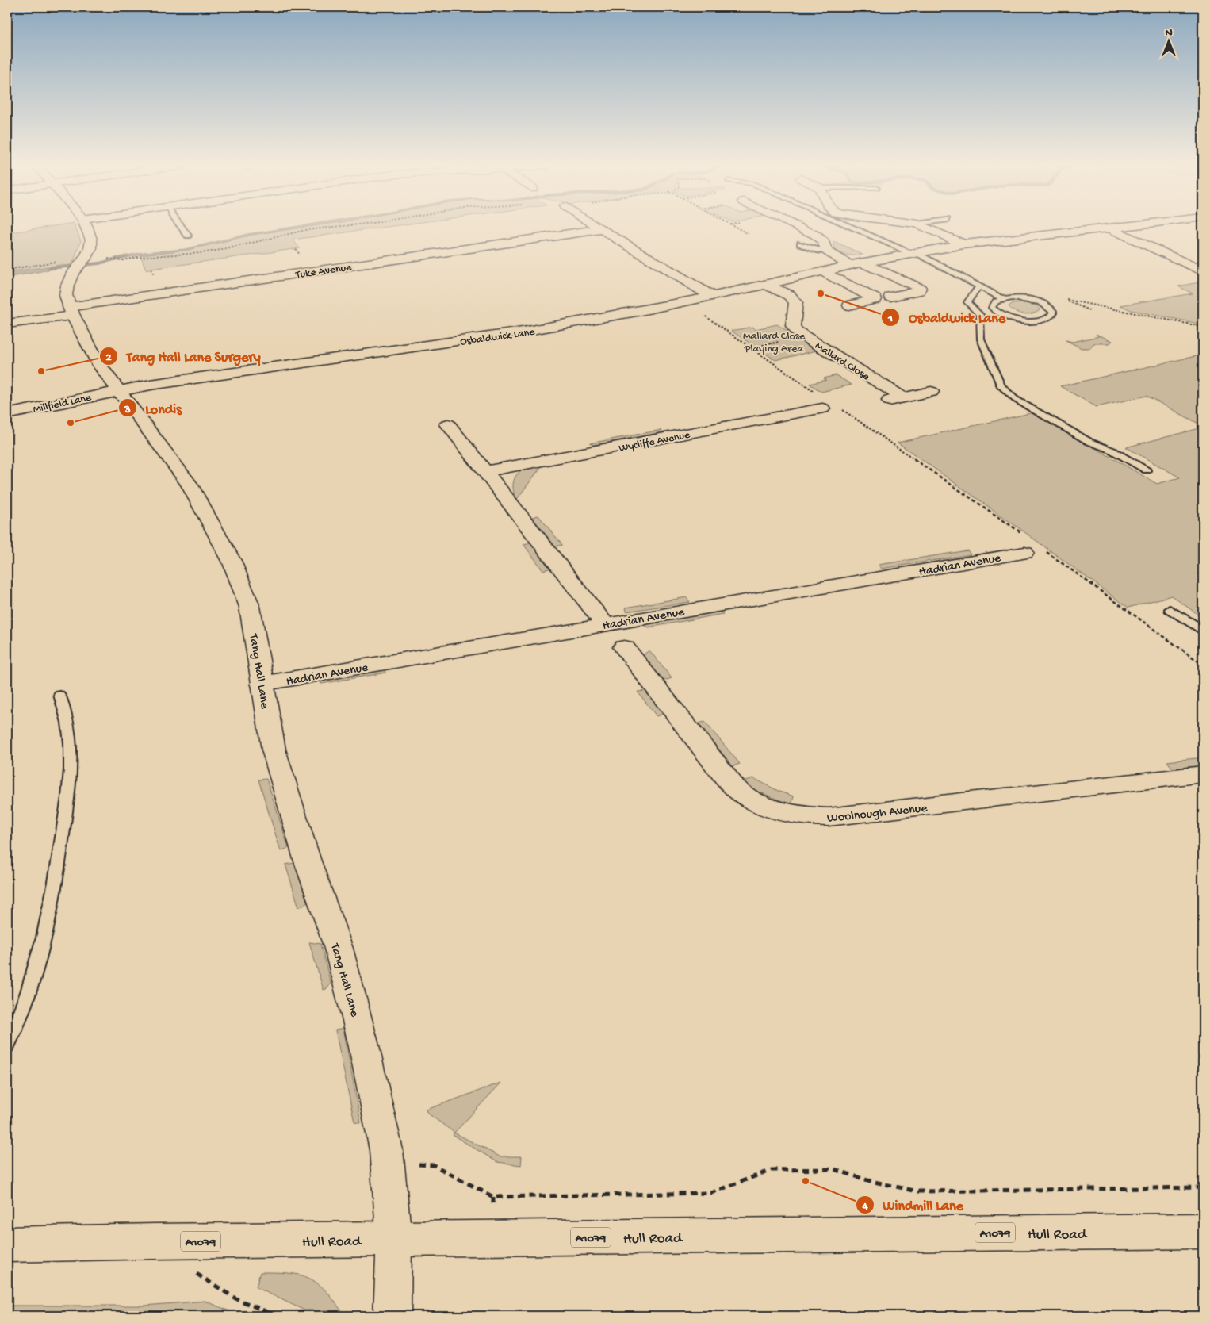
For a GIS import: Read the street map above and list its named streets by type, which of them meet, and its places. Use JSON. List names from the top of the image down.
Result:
{
  "streets": {
    "street": [
      "Tuke Avenue",
      "Osbaldwick Lane",
      "Mallard Close",
      "Millfield Lane",
      "Wycliffe Avenue",
      "Hadrian Avenue",
      "Tang Hall Lane",
      "Woolnough Avenue",
      "A1079",
      "Hull Road"
    ]
  },
  "crossings": [
    ["Tuke Avenue", "Tang Hall Lane"],
    ["Osbaldwick Lane", "Mallard Close"],
    ["Osbaldwick Lane", "Millfield Lane"],
    ["Osbaldwick Lane", "Tang Hall Lane"],
    ["Millfield Lane", "Tang Hall Lane"],
    ["Hadrian Avenue", "Tang Hall Lane"],
    ["Tang Hall Lane", "Hull Road"]
  ],
  "parks": ["Mallard Close Playing Area"],
  "places": [
    "Osbaldwick Lane",
    "Tang Hall Lane Surgery",
    "Londis",
    "Windmill Lane"
  ],
  "north": "top"
}
